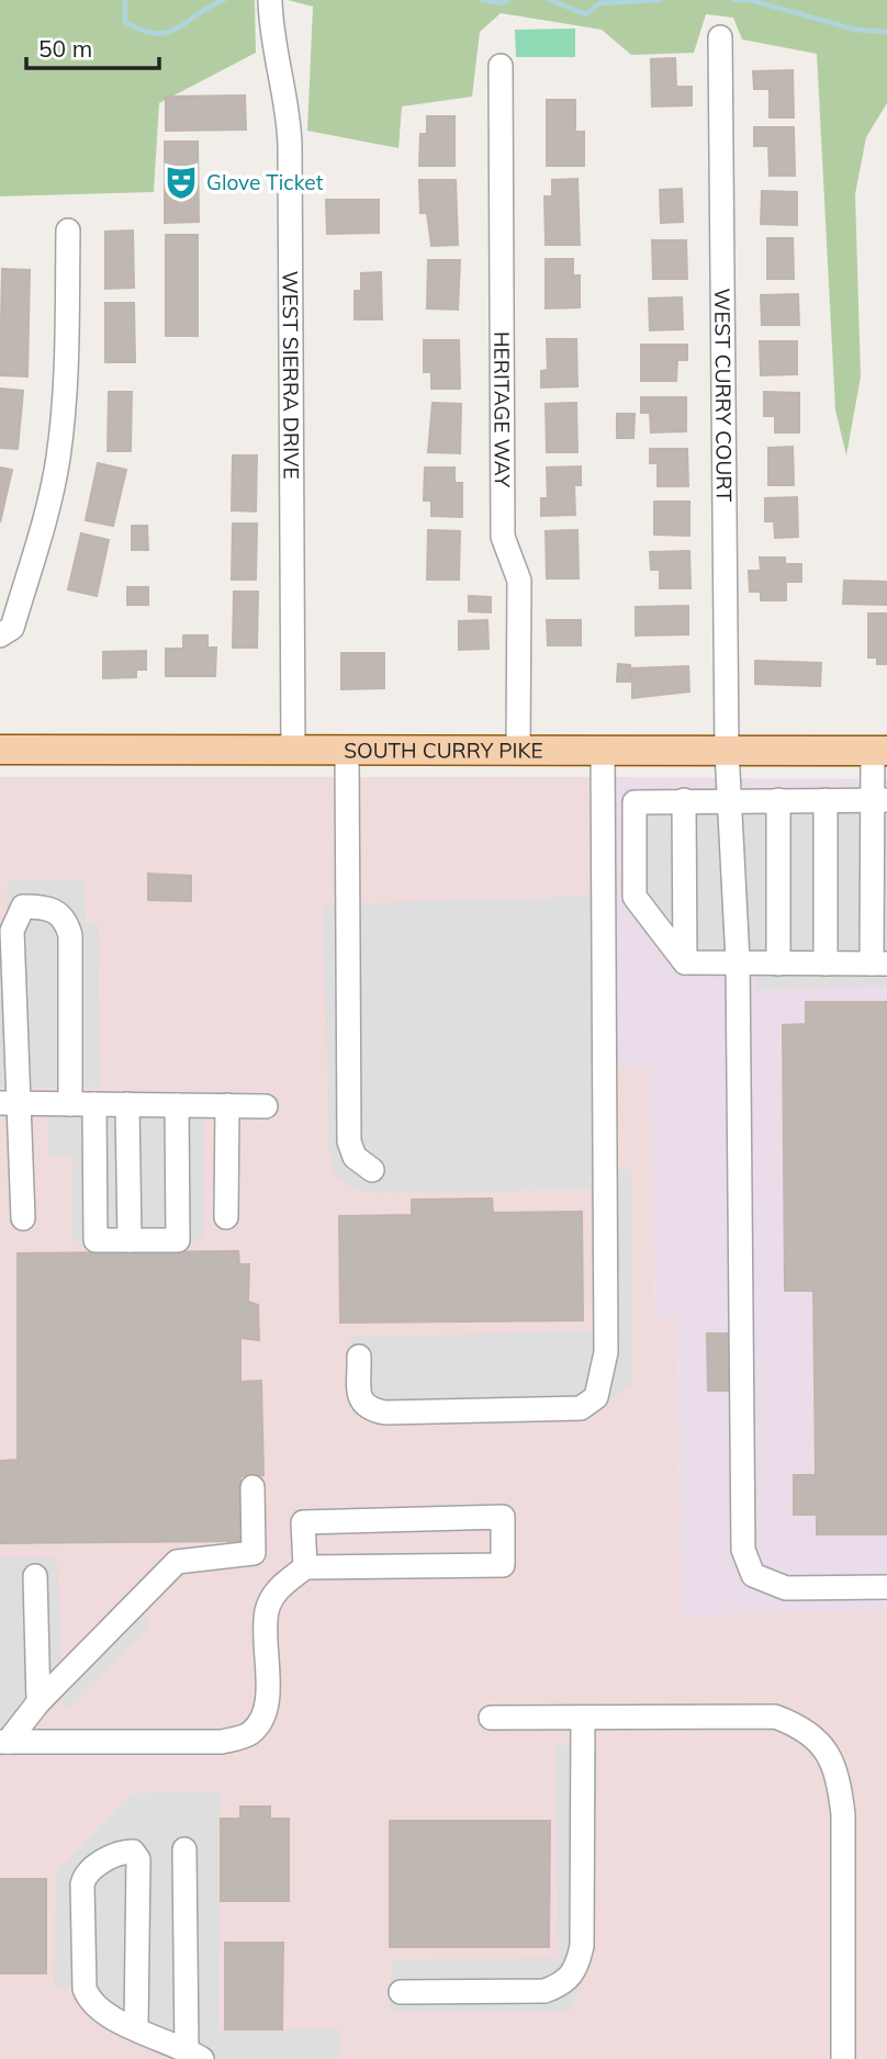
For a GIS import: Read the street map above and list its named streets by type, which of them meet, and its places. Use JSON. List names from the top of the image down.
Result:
{
  "streets": {
    "main road": ["SOUTH CURRY PIKE"],
    "street": ["WEST SIERRA DRIVE", "WEST CURRY COURT", "HERITAGE WAY"]
  },
  "crossings": [
    ["WEST SIERRA DRIVE", "SOUTH CURRY PIKE"],
    ["WEST CURRY COURT", "SOUTH CURRY PIKE"],
    ["HERITAGE WAY", "SOUTH CURRY PIKE"]
  ],
  "places": {
    "theatre": ["Glove Ticket"]
  },
  "scale_bar": "50 m"
}
